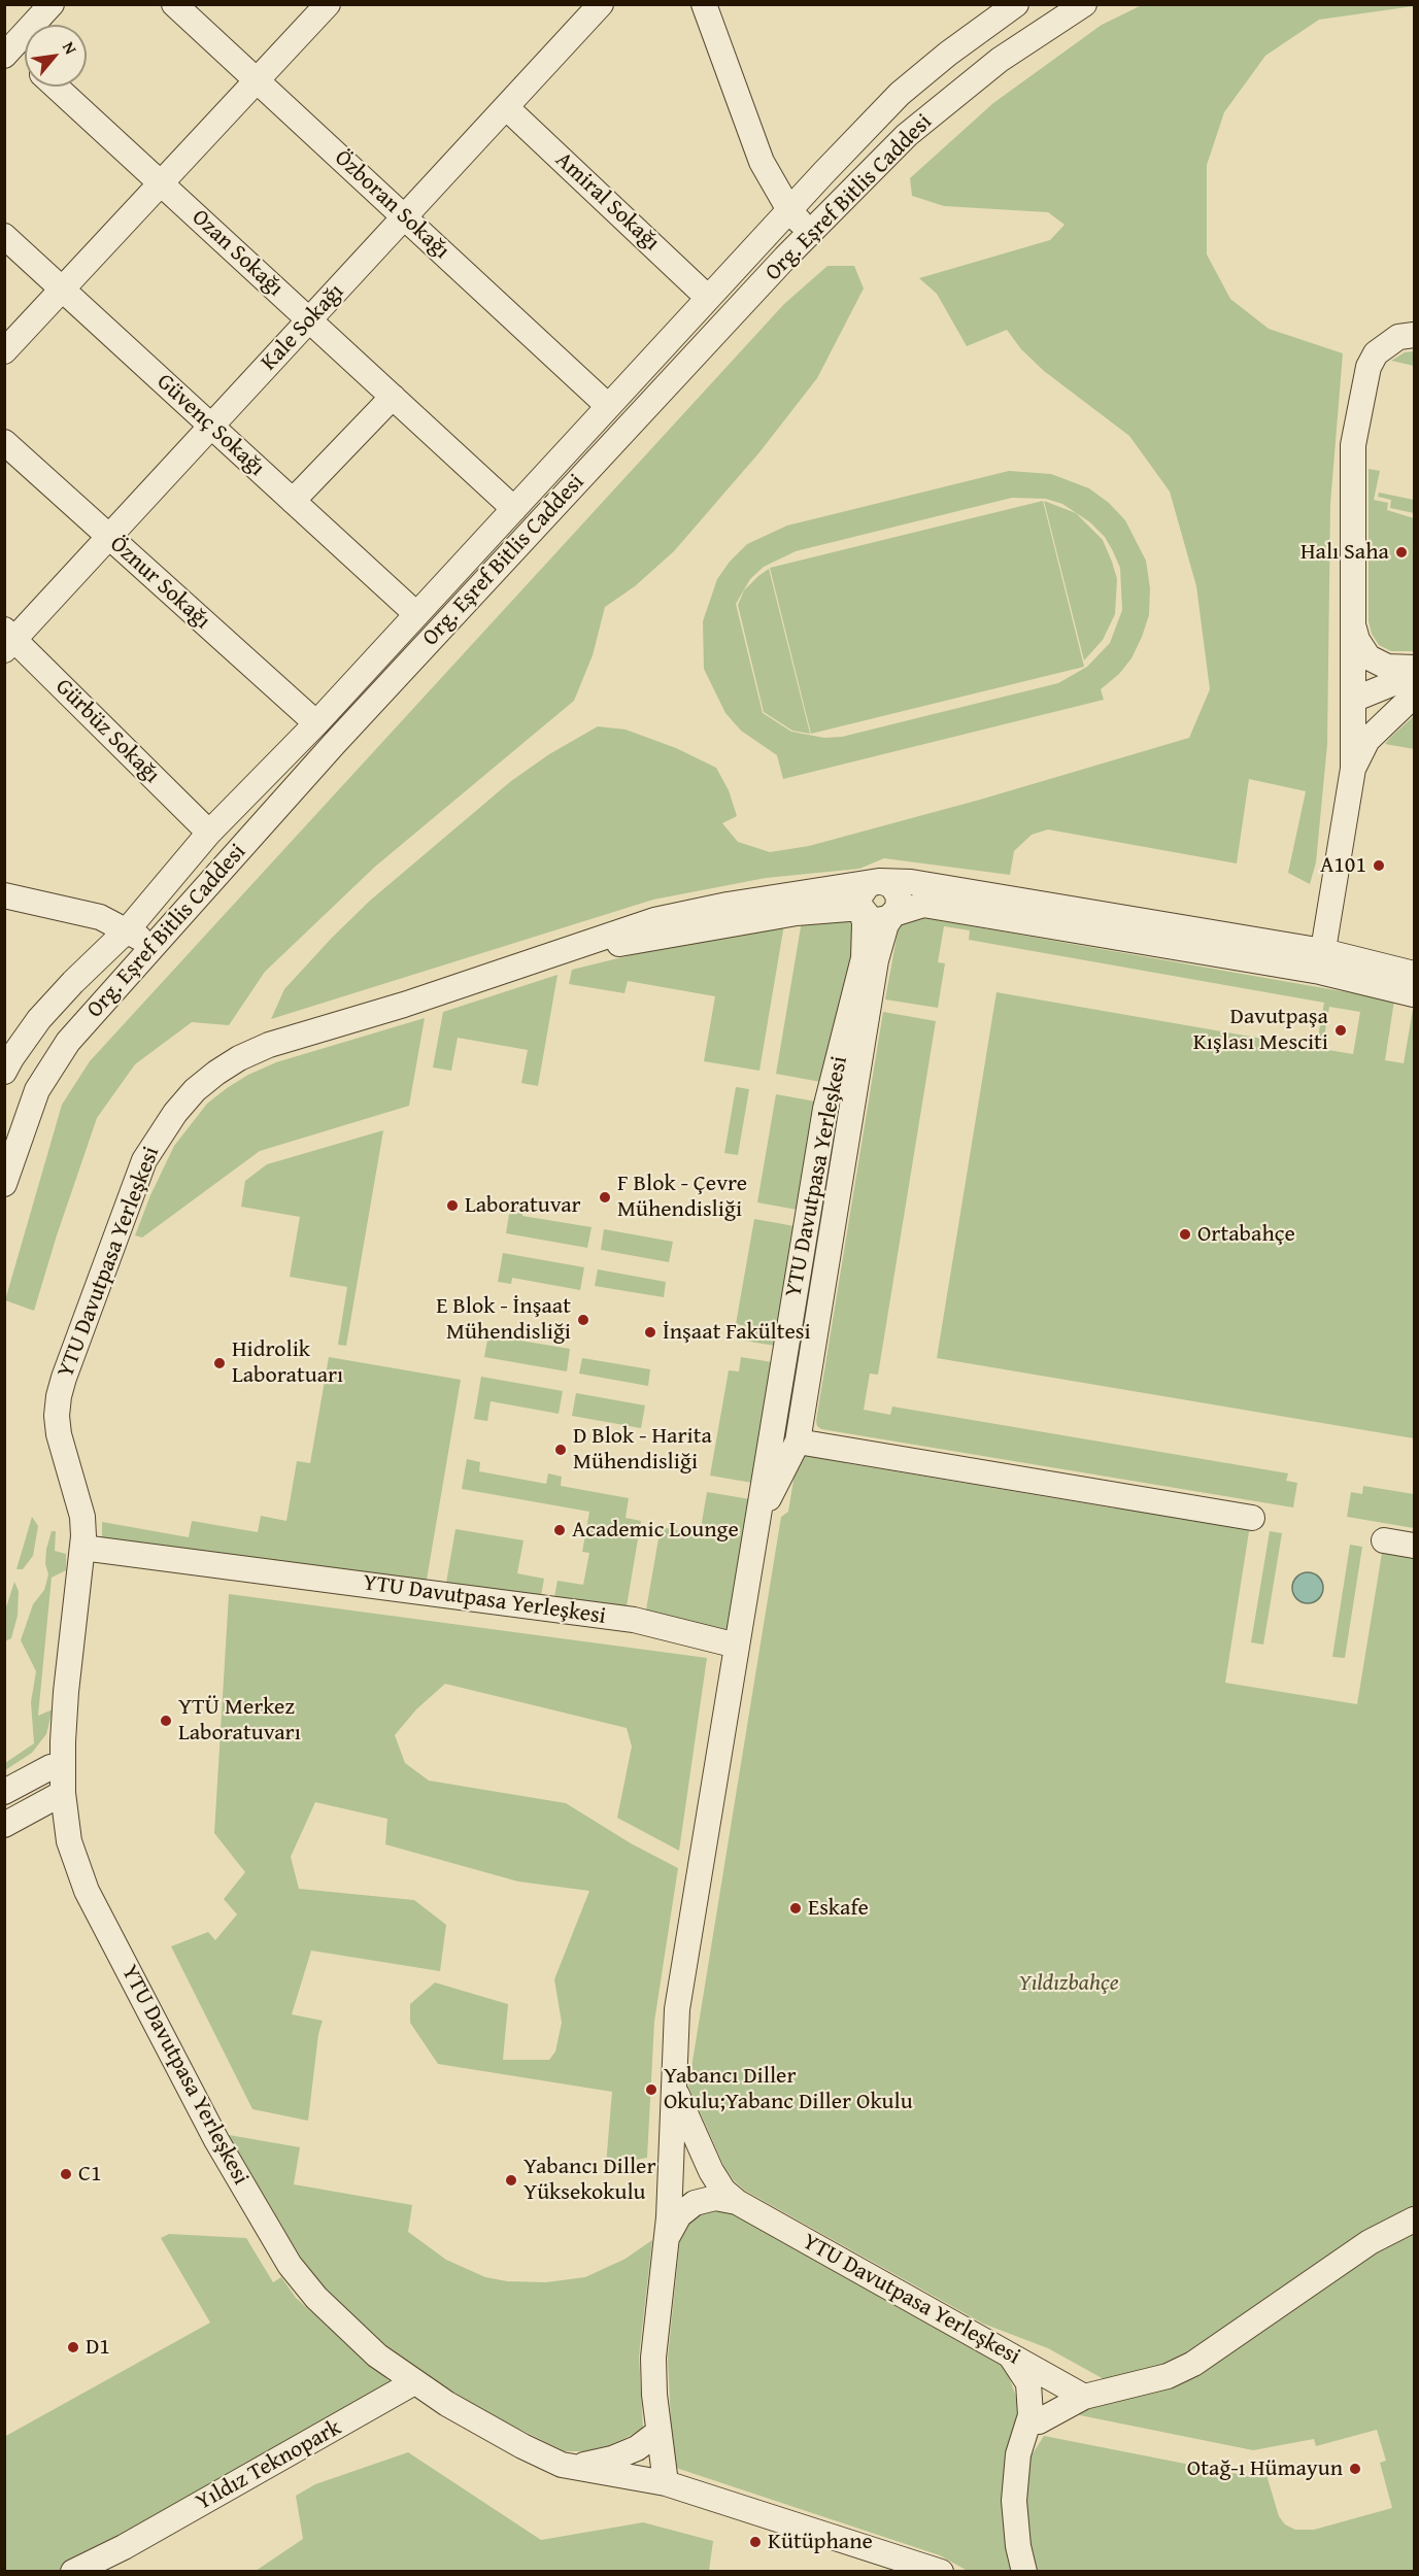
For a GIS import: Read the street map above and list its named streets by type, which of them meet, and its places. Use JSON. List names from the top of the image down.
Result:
{
  "streets": {
    "street": [
      "Org. Eşref Bitlis Caddesi",
      "Amiral Sokağı",
      "Özboran Sokağı",
      "Ozan Sokağı",
      "Kale Sokağı",
      "Güvenç Sokağı",
      "Öznur Sokağı",
      "Gürbüz Sokağı",
      "YTU Davutpasa Yerleşkesi",
      "Yıldız Teknopark"
    ]
  },
  "crossings": [
    ["Org. Eşref Bitlis Caddesi", "Amiral Sokağı"],
    ["Org. Eşref Bitlis Caddesi", "Özboran Sokağı"],
    ["Org. Eşref Bitlis Caddesi", "Ozan Sokağı"],
    ["Org. Eşref Bitlis Caddesi", "Güvenç Sokağı"],
    ["Org. Eşref Bitlis Caddesi", "Öznur Sokağı"],
    ["Org. Eşref Bitlis Caddesi", "Gürbüz Sokağı"],
    ["Amiral Sokağı", "Kale Sokağı"],
    ["Özboran Sokağı", "Kale Sokağı"],
    ["Ozan Sokağı", "Kale Sokağı"],
    ["Kale Sokağı", "Güvenç Sokağı"],
    ["Kale Sokağı", "Öznur Sokağı"],
    ["Kale Sokağı", "Gürbüz Sokağı"],
    ["YTU Davutpasa Yerleşkesi", "Yıldız Teknopark"]
  ],
  "parks": ["Yıldızbahçe"],
  "places": [
    "Halı Saha",
    "A101",
    "Davutpaşa Kışlası Mesciti",
    "F Blok - Çevre Mühendisliği",
    "Laboratuvar",
    "Ortabahçe",
    "E Blok - İnşaat Mühendisliği",
    "İnşaat Fakültesi",
    "Hidrolik Laboratuarı",
    "D Blok - Harita Mühendisliği",
    "Academic Lounge",
    "YTÜ Merkez Laboratuvarı",
    "Eskafe",
    "Yabancı Diller Okulu;Yabanc Diller Okulu",
    "C1",
    "Yabancı Diller Yüksekokulu",
    "D1",
    "Otağ-ı Hümayun",
    "Kütüphane"
  ],
  "north": "top right"
}
